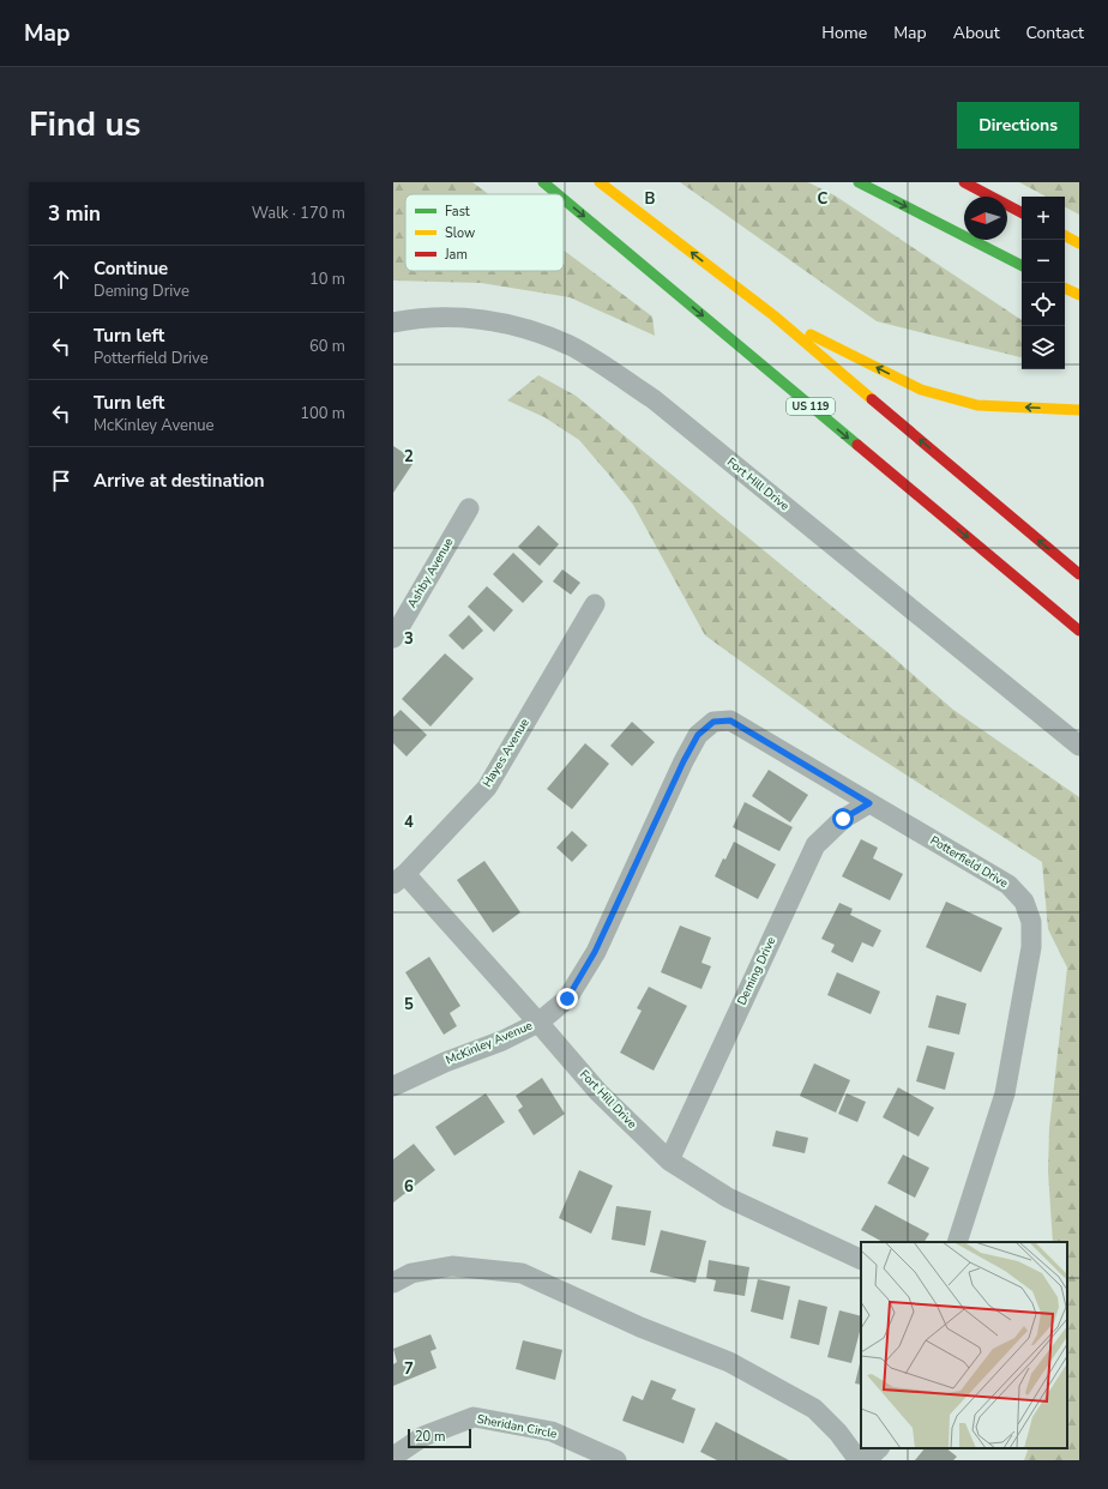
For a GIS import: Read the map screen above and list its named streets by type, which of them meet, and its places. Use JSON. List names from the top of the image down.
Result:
{
  "streets": {
    "main road": ["US 119"],
    "street": [
      "Fort Hill Drive",
      "Ashby Avenue",
      "Hayes Avenue",
      "Potterfield Drive",
      "Deming Drive",
      "McKinley Avenue",
      "Sheridan Circle"
    ]
  },
  "crossings": [
    ["Fort Hill Drive", "Hayes Avenue"],
    ["Fort Hill Drive", "Deming Drive"],
    ["Fort Hill Drive", "McKinley Avenue"],
    ["Potterfield Drive", "Deming Drive"],
    ["Potterfield Drive", "McKinley Avenue"]
  ],
  "legend": ["Fast", "Slow", "Jam"],
  "scale_bar": "20 m",
  "north": "left",
  "page": {
    "header": "Map",
    "nav": [
      "Home",
      "Map",
      "About",
      "Contact"
    ],
    "title": "Find us",
    "buttons": "Directions",
    "heading": ["3 min", "Walk · 170 m"],
    "map_buttons": ["+", "−"],
    "list": [
      ["Continue", "Deming Drive", "10 m"],
      ["Turn left", "Potterfield Drive", "60 m"],
      ["Turn left", "McKinley Avenue", "100 m"],
      "Arrive at destination"
    ],
    "scale": "20 m"
  },
  "grid": {
    "columns": ["B", "C"],
    "rows": [
      "2",
      "3",
      "4",
      "5",
      "6",
      "7"
    ]
  }
}
